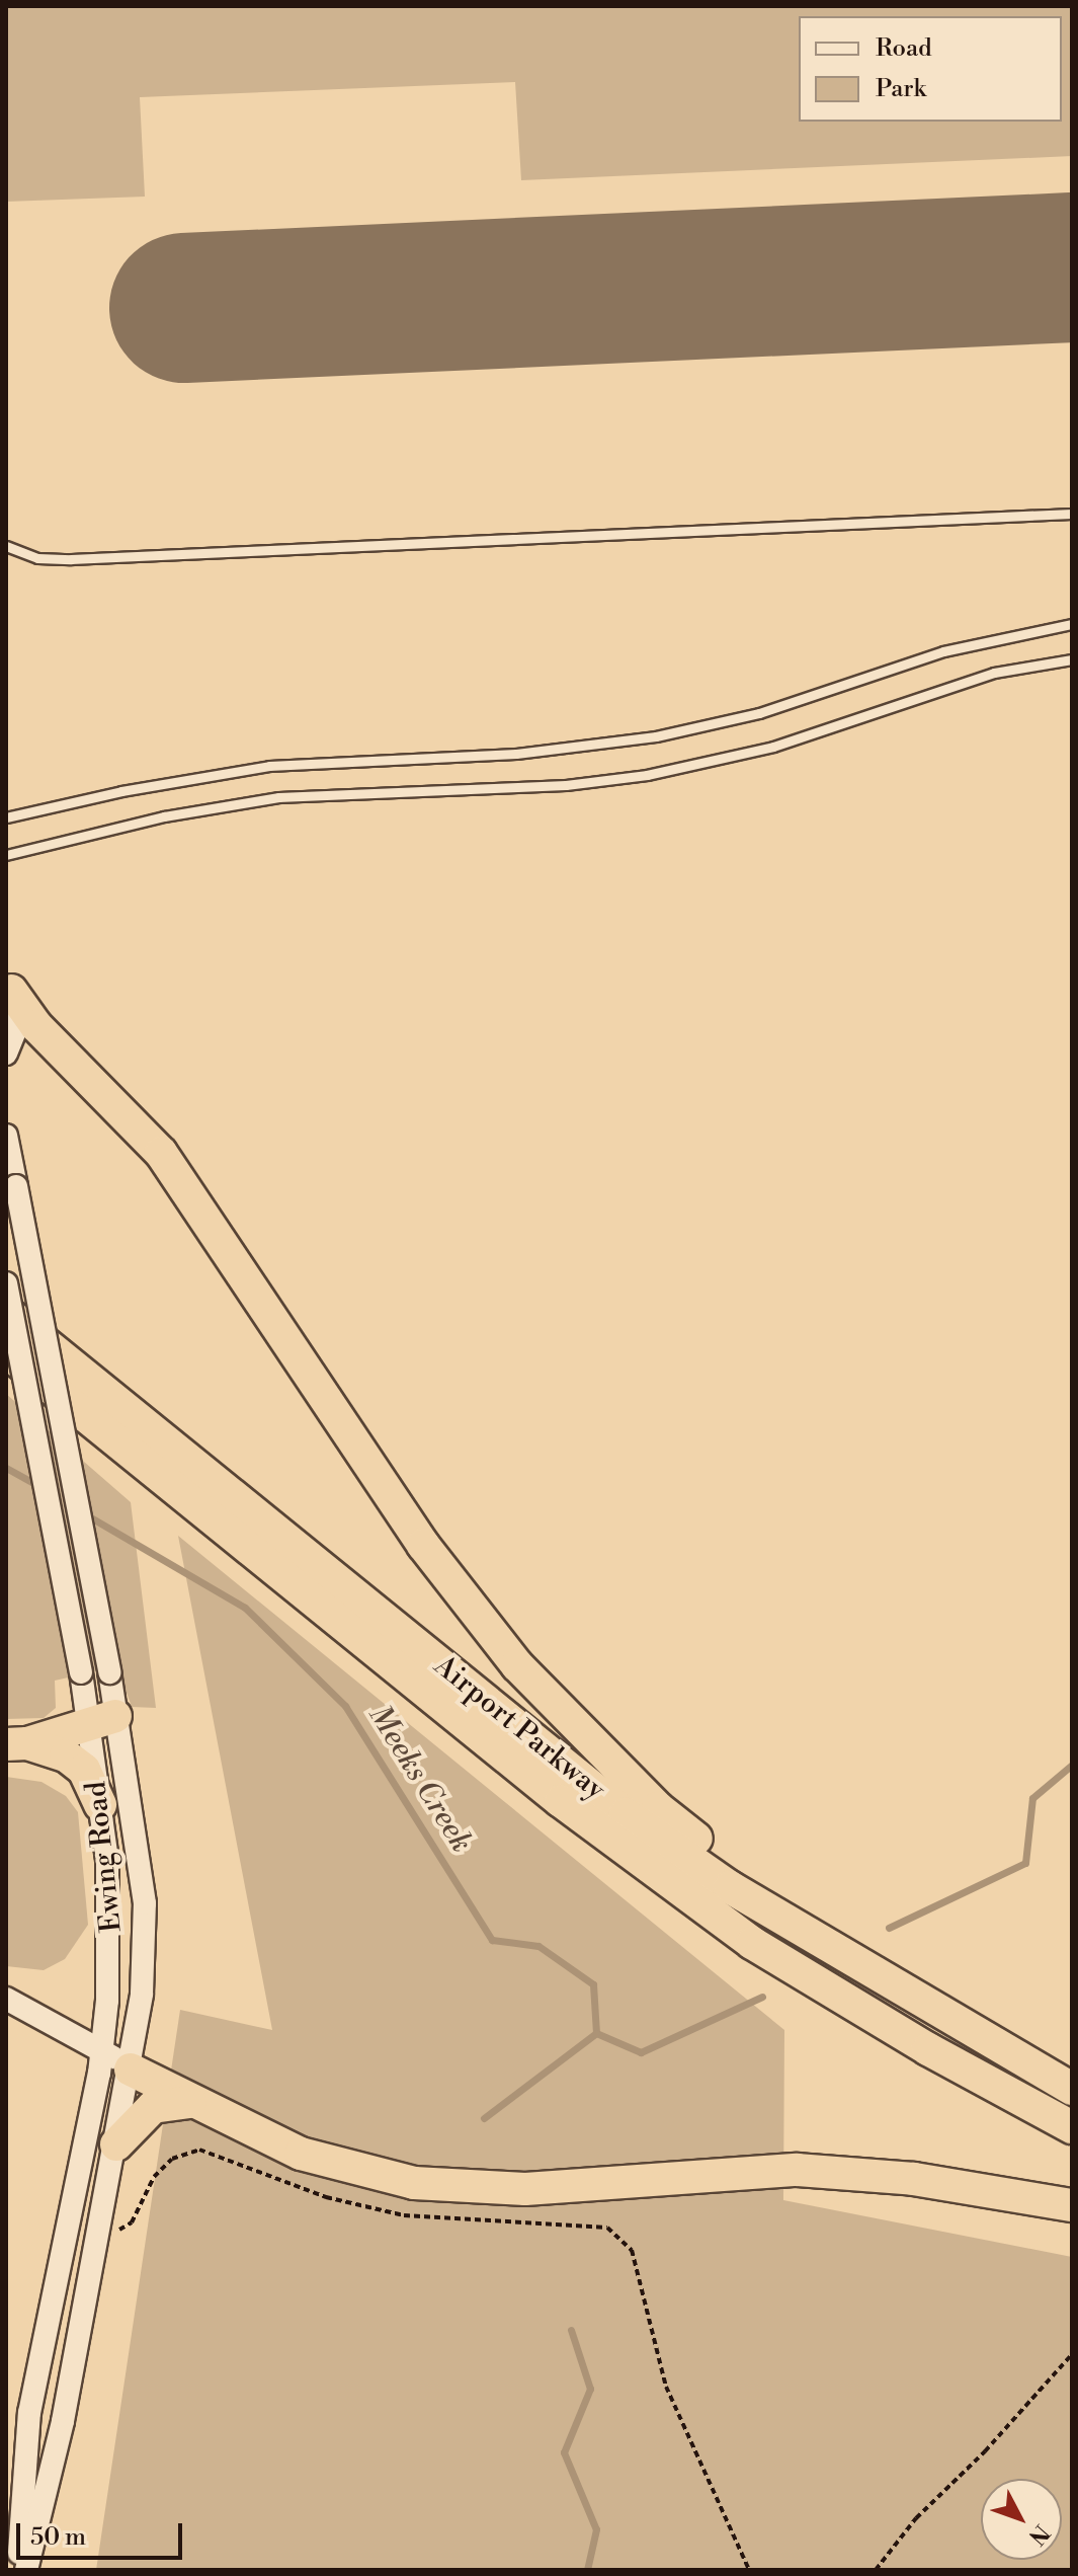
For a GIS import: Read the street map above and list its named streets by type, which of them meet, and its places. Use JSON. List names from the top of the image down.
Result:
{
  "streets": {
    "highway": ["Airport Parkway"],
    "street": ["Ewing Road"]
  },
  "water": ["Meeks Creek"],
  "legend": ["Road", "Park"],
  "scale_bar": "50 m",
  "north": "bottom right"
}
